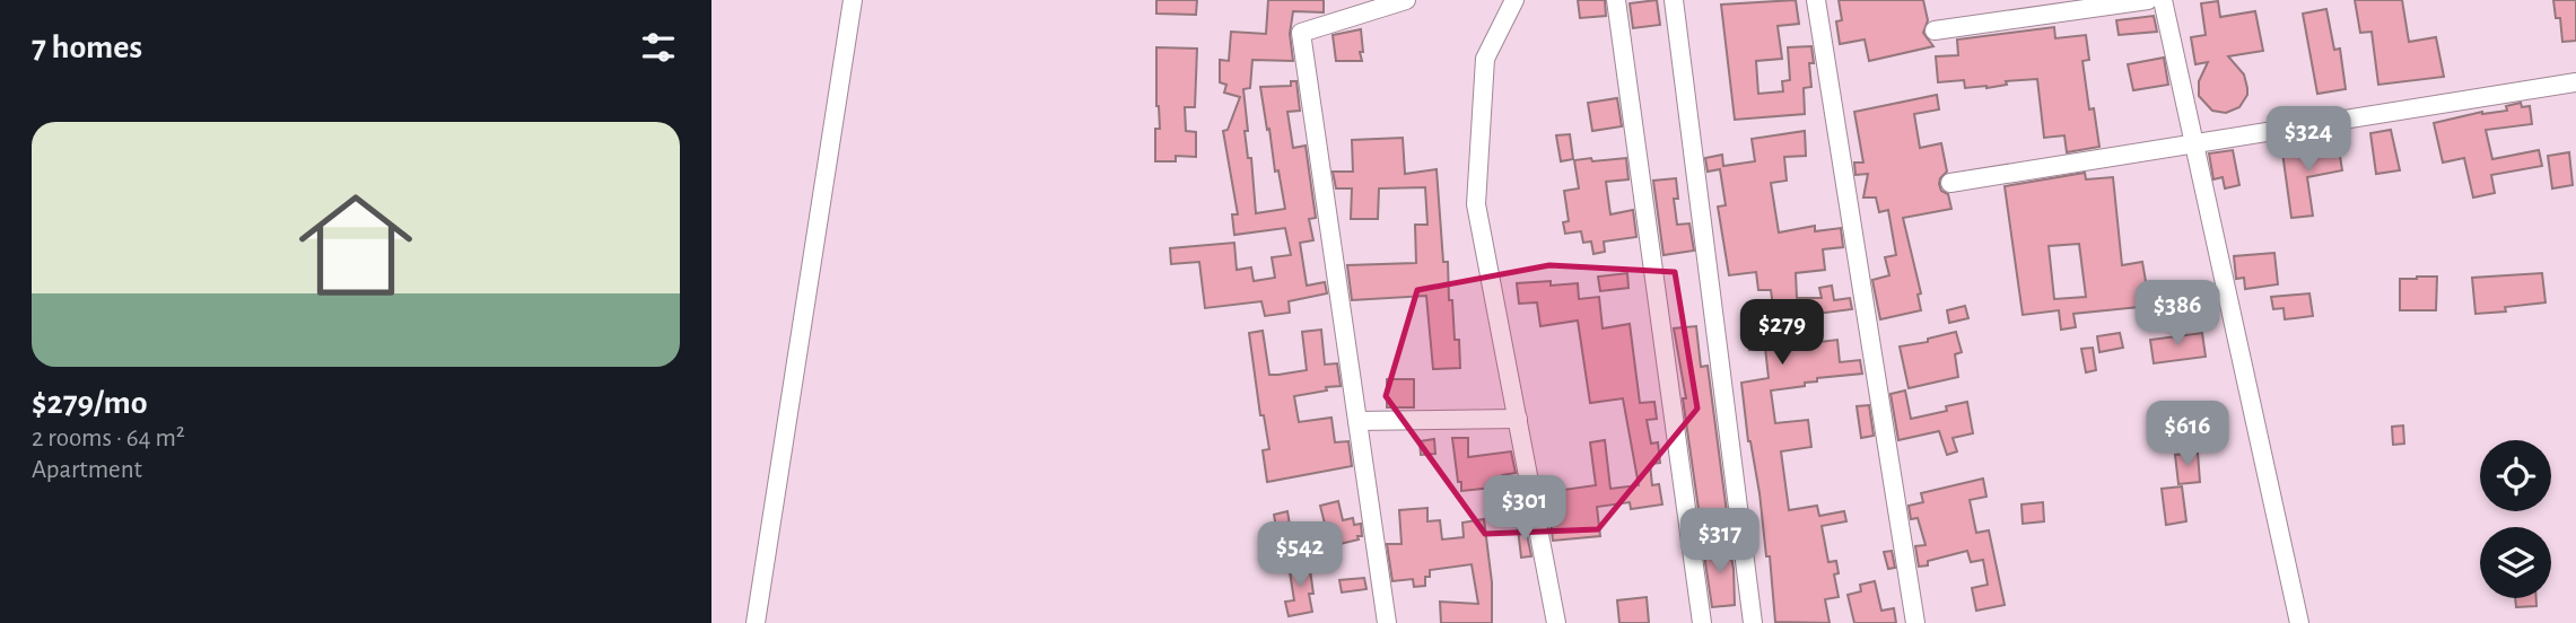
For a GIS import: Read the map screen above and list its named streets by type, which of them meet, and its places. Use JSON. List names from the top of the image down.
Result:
{
  "page": {
    "heading": "7 homes",
    "list": [
      {
        "name": "$279/mo",
        "note": "2 rooms · 64 m² · Apartment"
      }
    ],
    "price": [
      "$324",
      "$386",
      "$279",
      "$616",
      "$301",
      "$317",
      "$542"
    ]
  }
}
